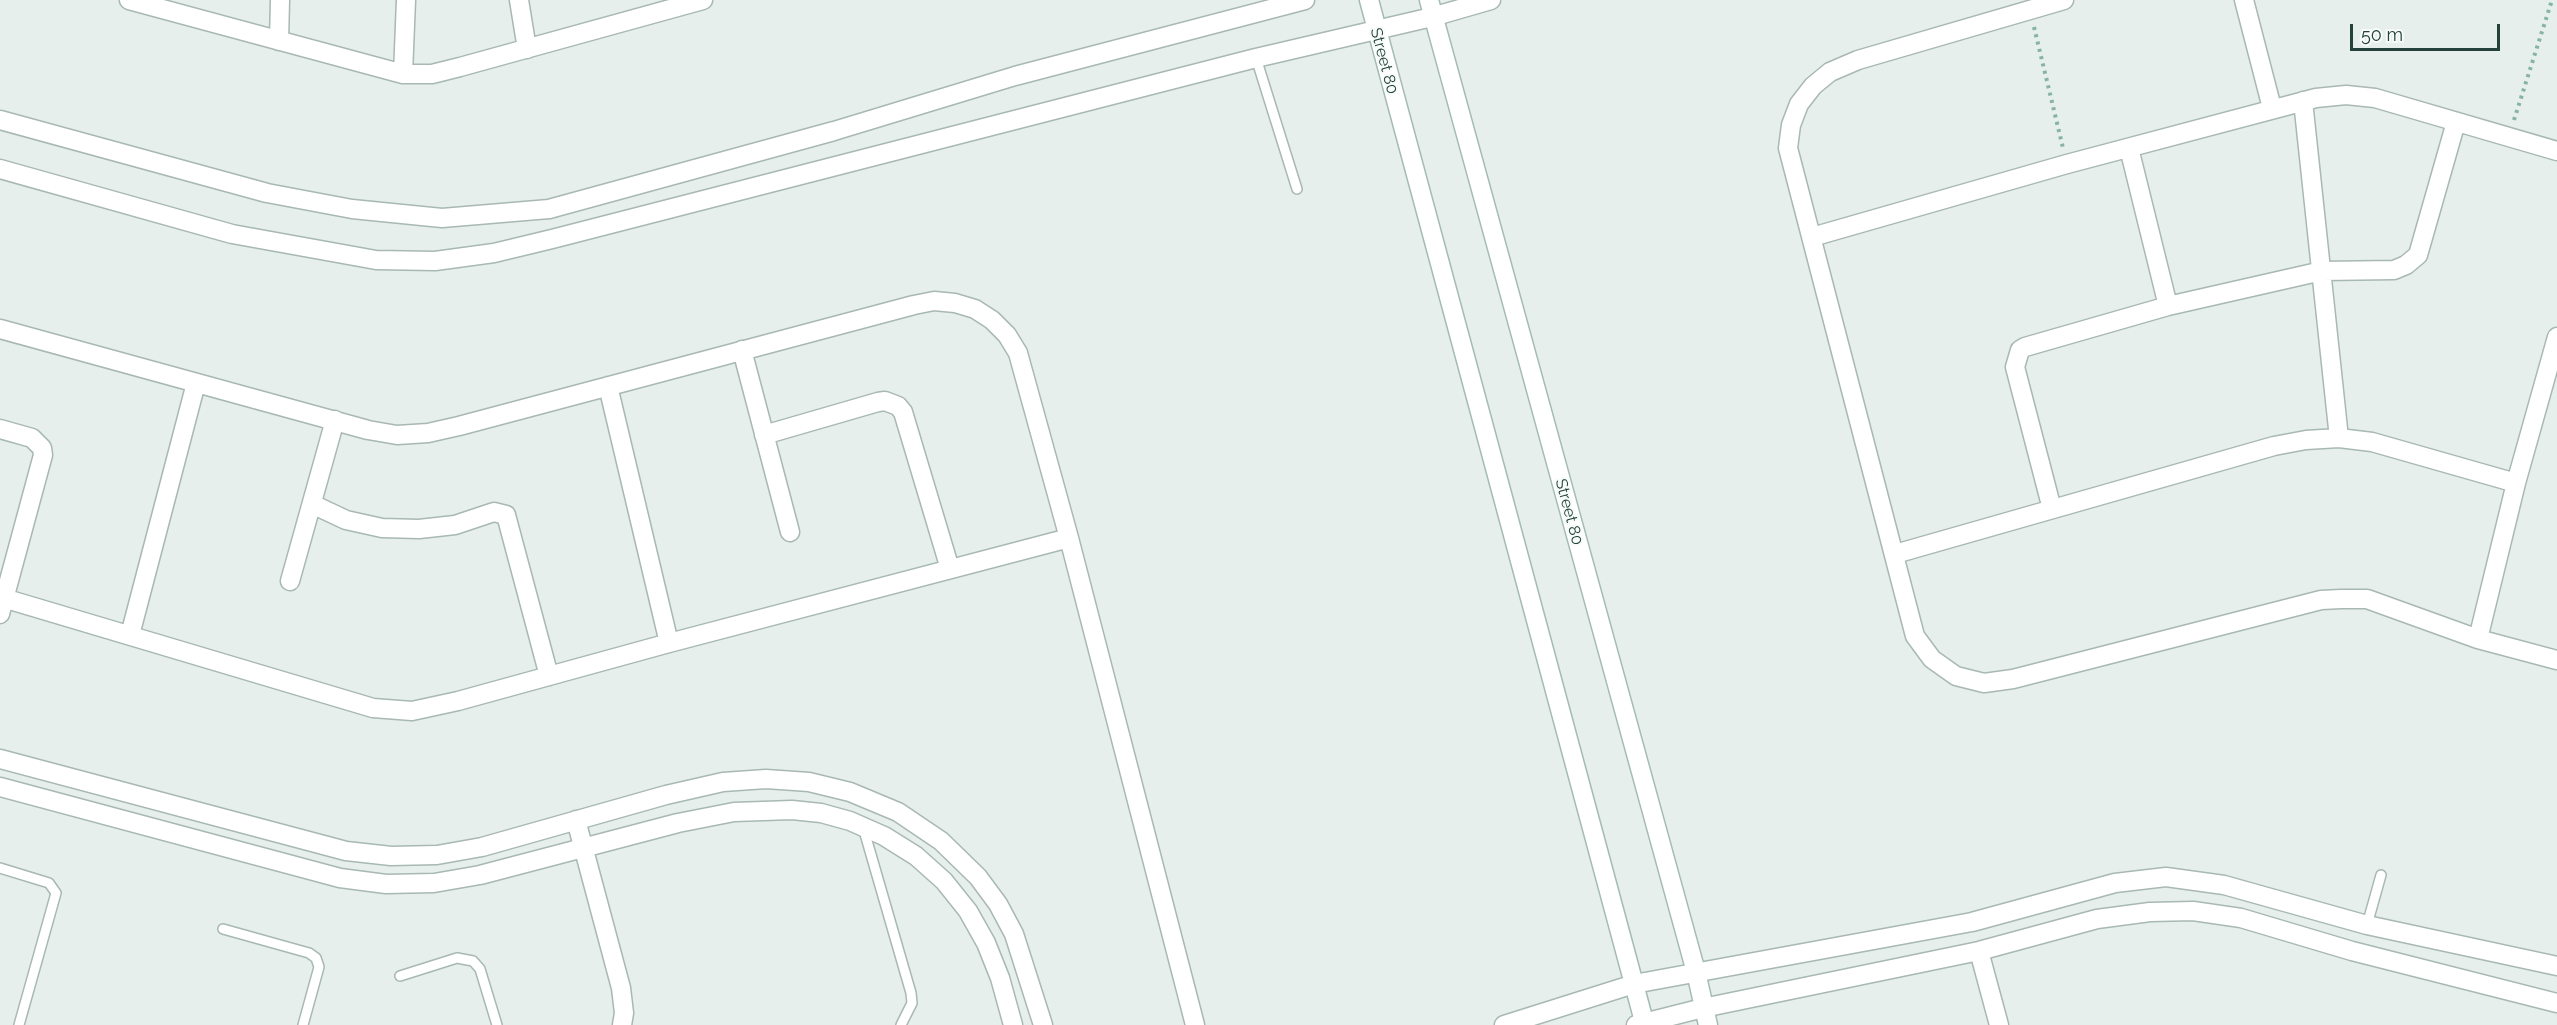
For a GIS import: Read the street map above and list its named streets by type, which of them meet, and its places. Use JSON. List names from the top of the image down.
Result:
{
  "streets": {
    "street": ["Street 80"]
  },
  "scale_bar": "50 m"
}
